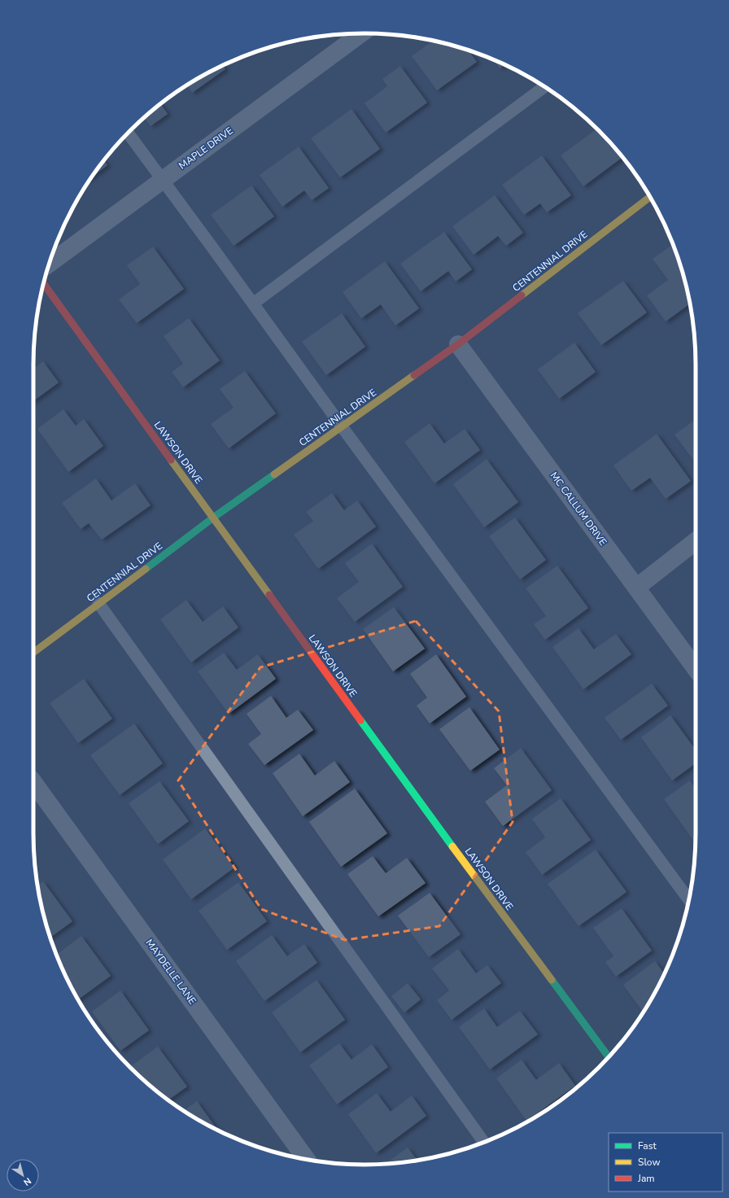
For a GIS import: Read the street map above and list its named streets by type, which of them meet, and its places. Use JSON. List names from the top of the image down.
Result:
{
  "streets": {
    "street": [
      "MAPLE DRIVE",
      "CENTENNIAL DRIVE",
      "LAWSON DRIVE",
      "MC CALLUM DRIVE",
      "MAYDELLE LANE"
    ]
  },
  "crossings": [
    ["CENTENNIAL DRIVE", "LAWSON DRIVE"],
    ["CENTENNIAL DRIVE", "MC CALLUM DRIVE"]
  ],
  "legend": ["Fast", "Slow", "Jam"],
  "north": "bottom right"
}
